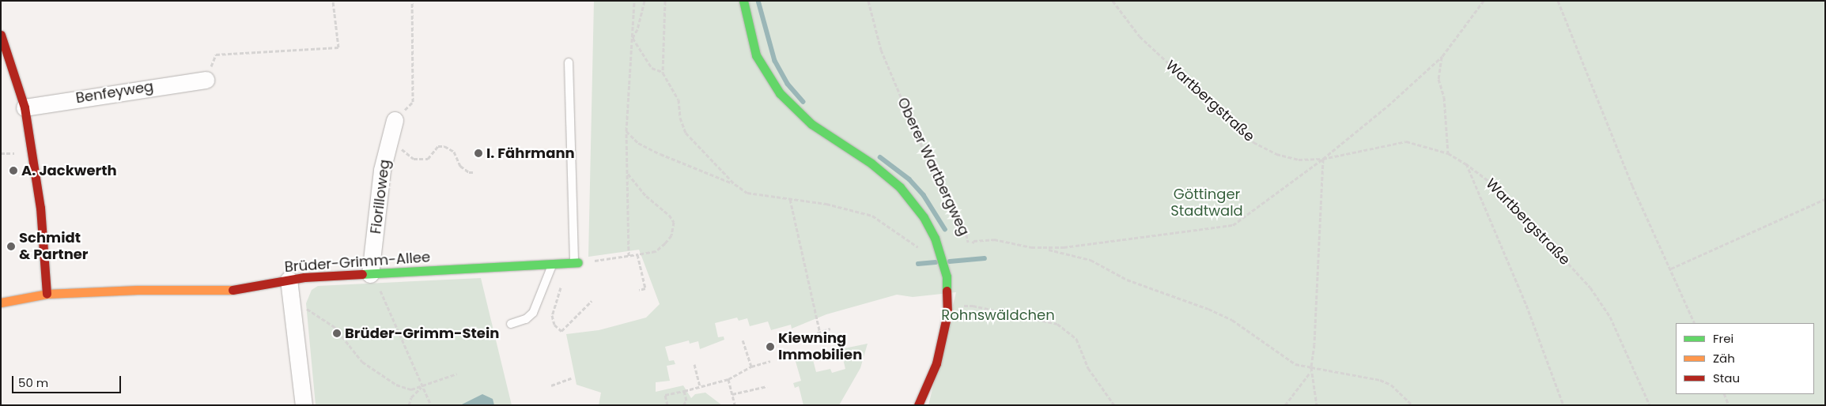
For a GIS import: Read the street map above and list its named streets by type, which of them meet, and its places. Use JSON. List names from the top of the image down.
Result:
{
  "streets": {
    "street": ["Benfeyweg", "Fiorilloweg", "Brüder-Grimm-Allee"],
    "path": ["Wartbergstraße", "Oberer Wartbergweg"]
  },
  "crossings": [
    ["Fiorilloweg", "Brüder-Grimm-Allee"]
  ],
  "parks": ["Göttinger Stadtwald", "Rohnswäldchen"],
  "places": [
    "I. Fährmann",
    "A. Jackwerth",
    "Schmidt & Partner",
    "Brüder-Grimm-Stein",
    "Kiewning Immobilien"
  ],
  "legend": ["Frei", "Zäh", "Stau"],
  "scale_bar": "50 m"
}
